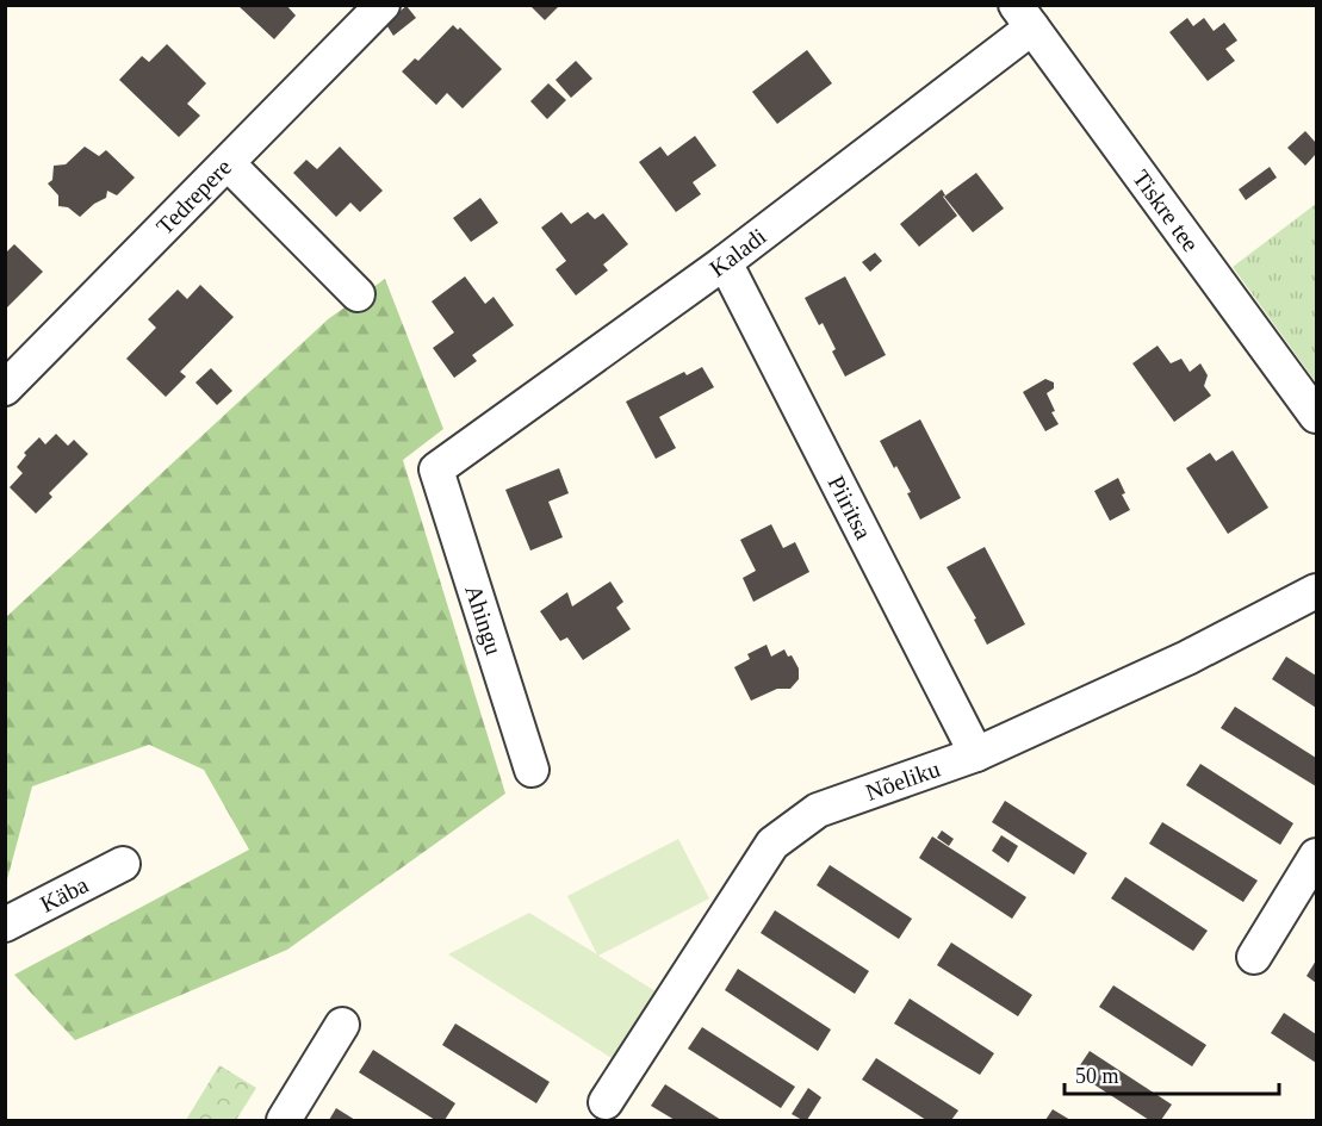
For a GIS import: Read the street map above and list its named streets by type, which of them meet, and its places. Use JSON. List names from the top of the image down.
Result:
{
  "streets": {
    "street": [
      "Tedrepere",
      "Tiskre tee",
      "Kaladi",
      "Piiritsa",
      "Ahingu",
      "Nõeliku",
      "Käba"
    ]
  },
  "crossings": [
    ["Tiskre tee", "Kaladi"],
    ["Kaladi", "Piiritsa"],
    ["Kaladi", "Ahingu"],
    ["Piiritsa", "Nõeliku"]
  ],
  "scale_bar": "50 m"
}
